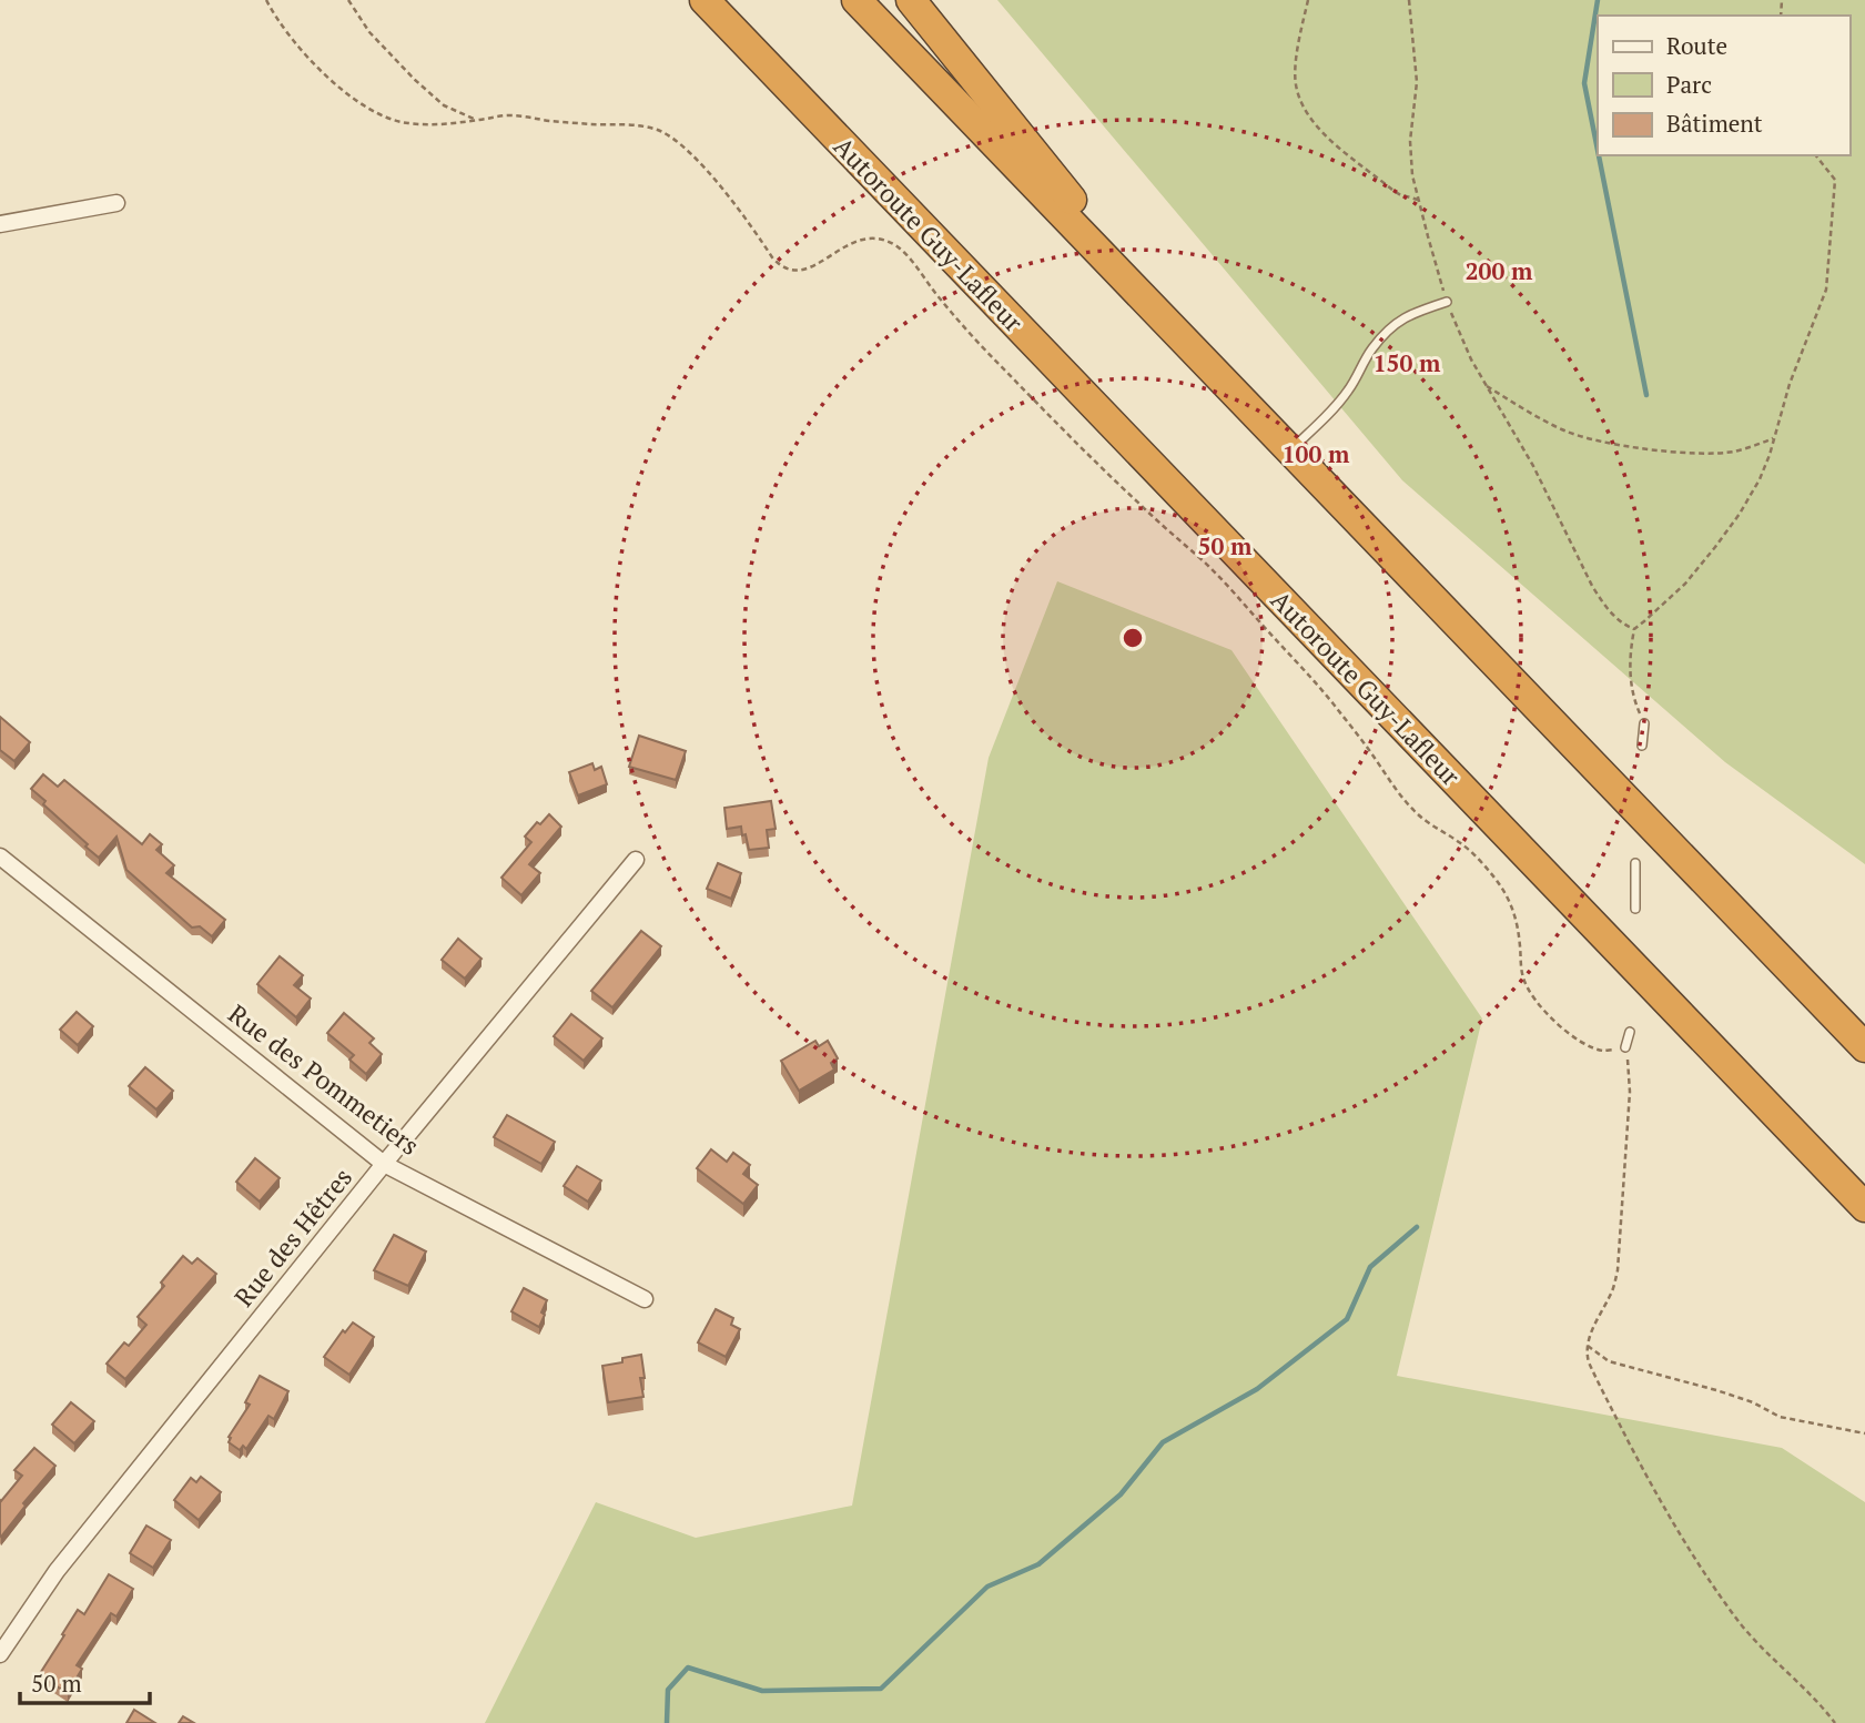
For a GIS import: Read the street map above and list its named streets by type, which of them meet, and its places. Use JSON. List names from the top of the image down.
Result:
{
  "streets": {
    "highway": ["Autoroute Guy-Lafleur"],
    "street": ["Rue des Pommetiers", "Rue des Hêtres"]
  },
  "crossings": [
    ["Rue des Pommetiers", "Rue des Hêtres"]
  ],
  "legend": ["Route", "Parc", "Bâtiment"],
  "scale_bar": "50 m",
  "rings": [
    "200 m",
    "150 m",
    "100 m",
    "50 m"
  ]
}
